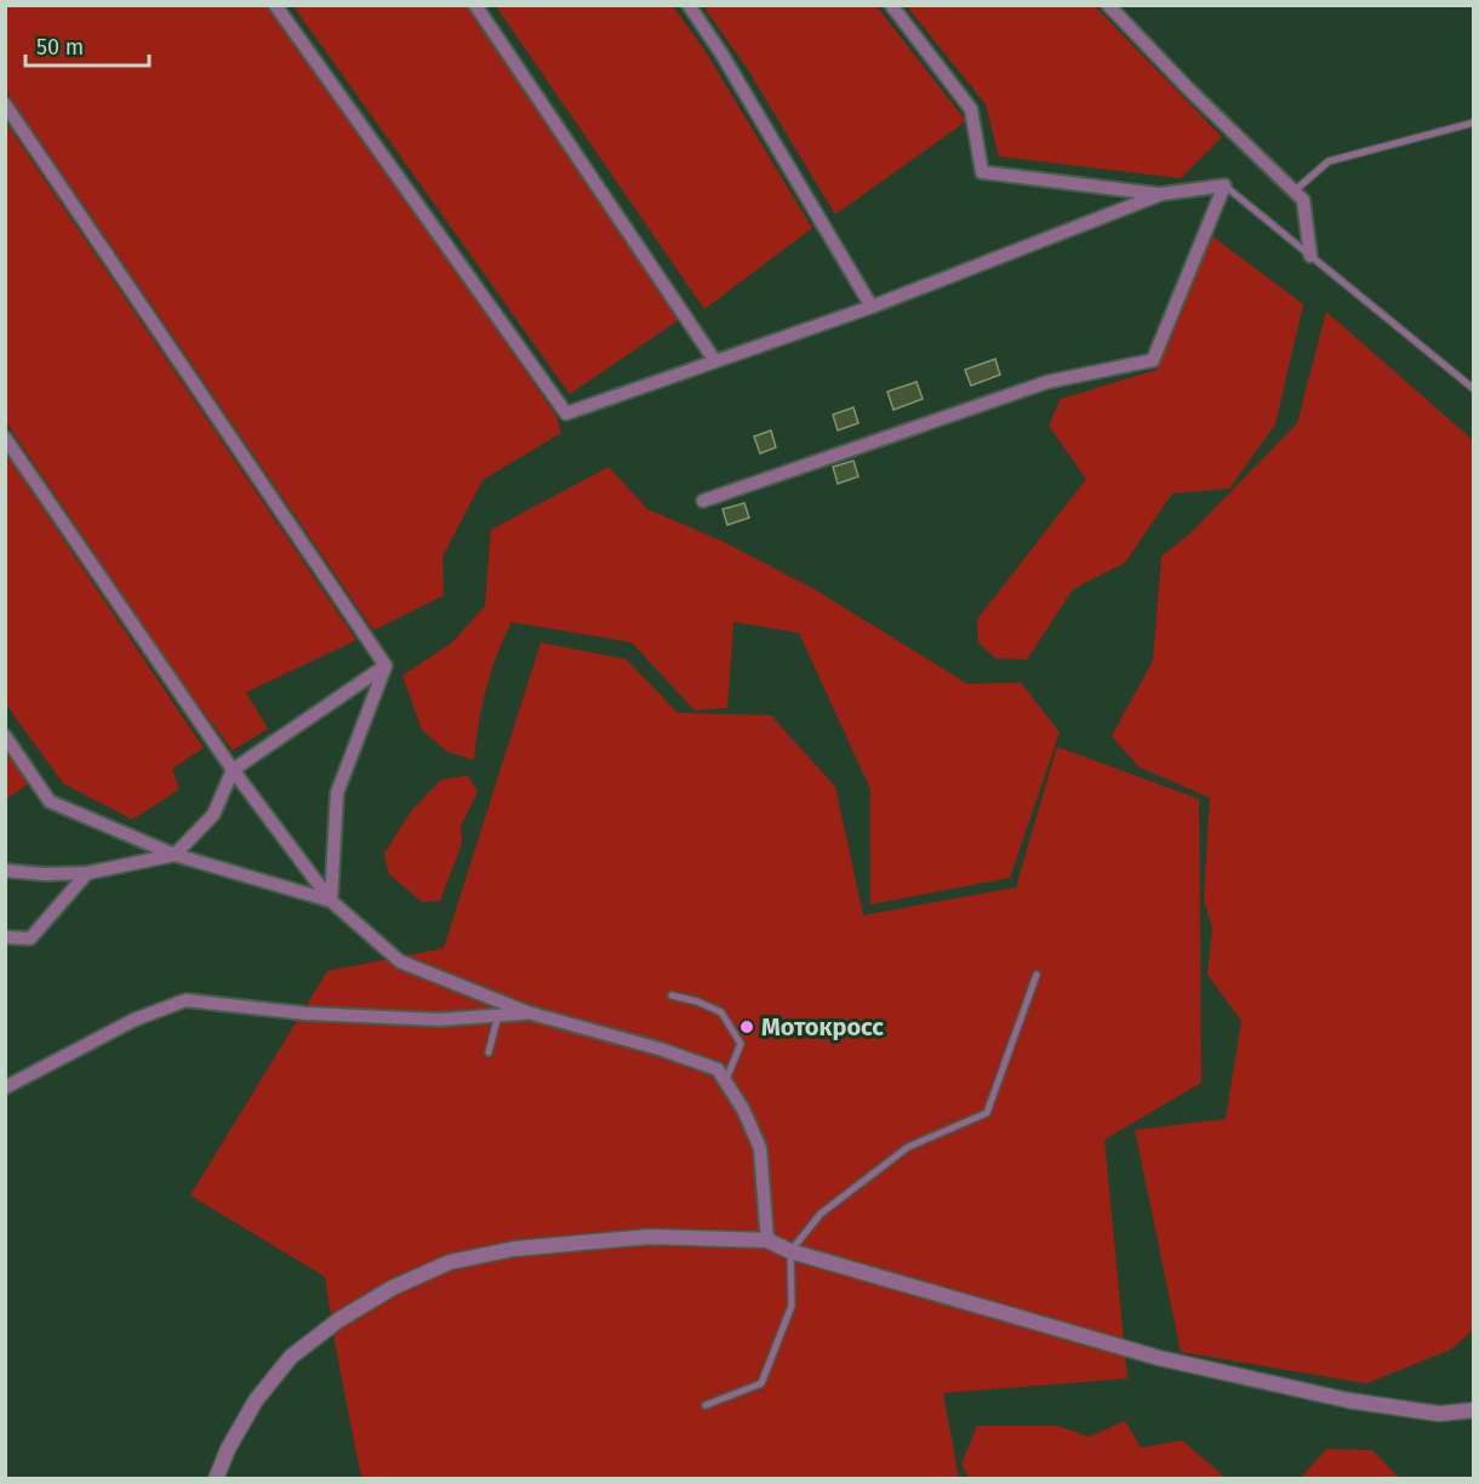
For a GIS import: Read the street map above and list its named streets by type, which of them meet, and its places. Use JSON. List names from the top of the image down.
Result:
{
  "places": ["Мотокросс"],
  "scale_bar": "50 m"
}
